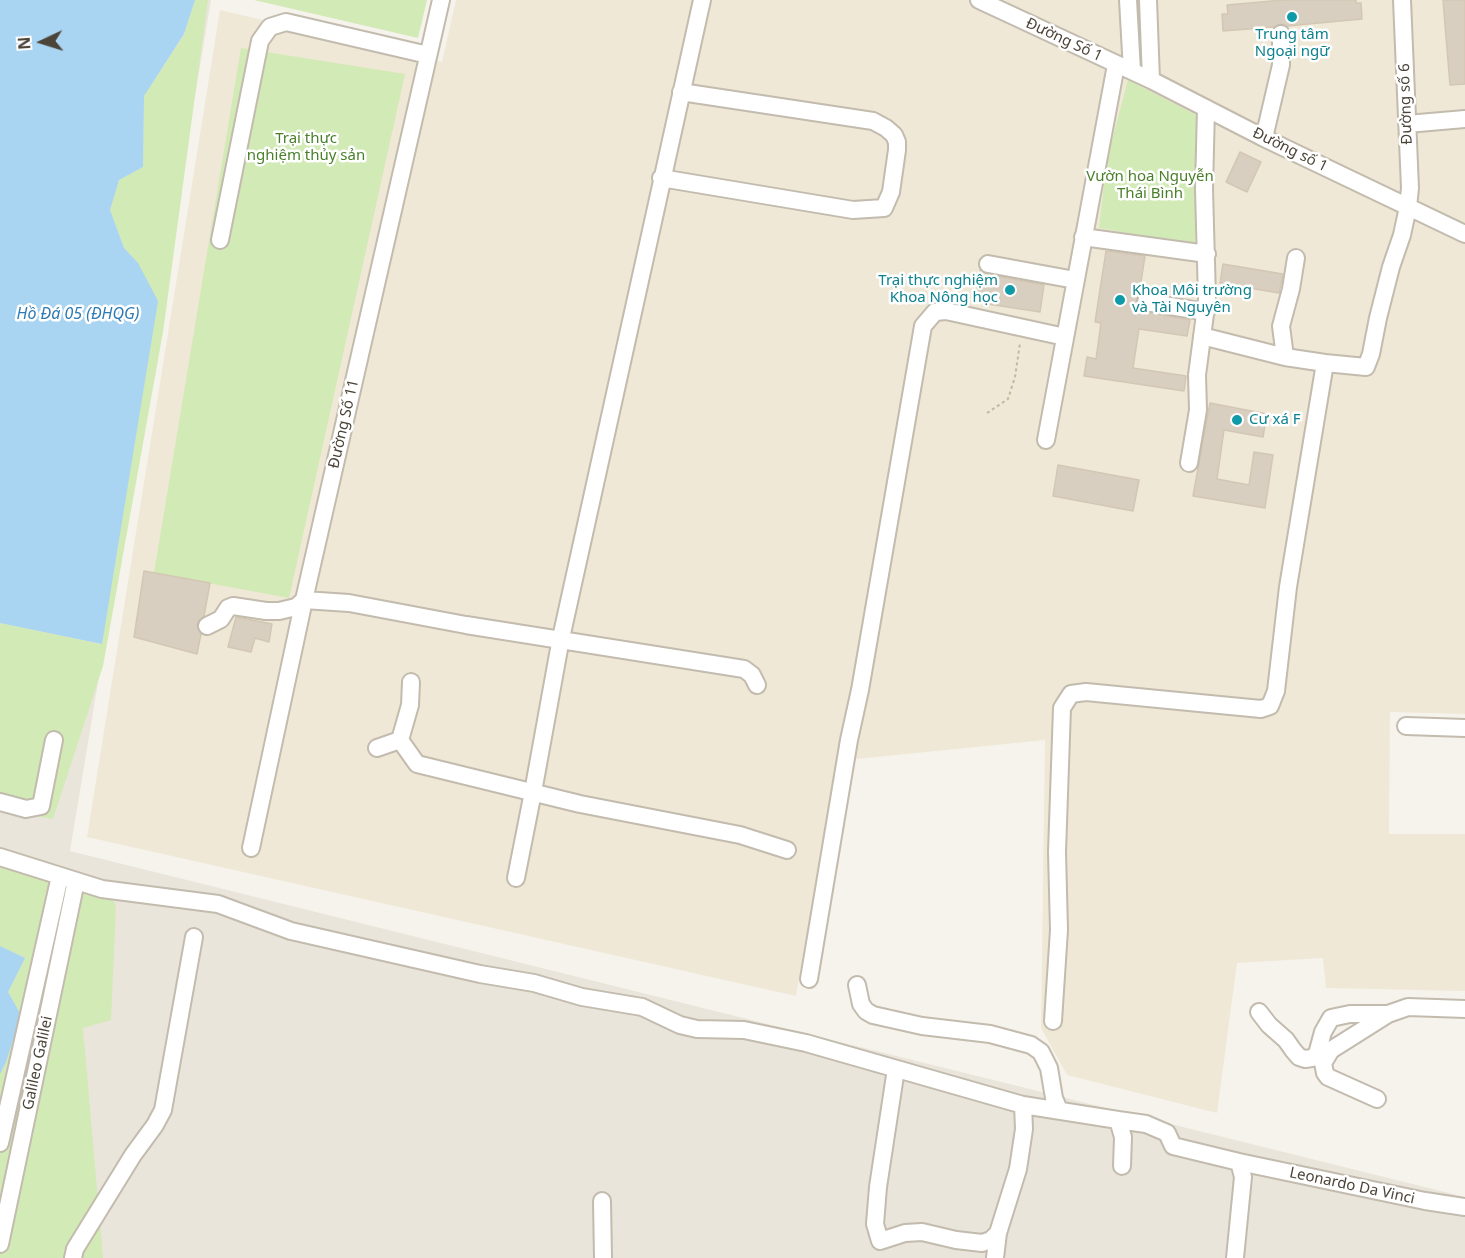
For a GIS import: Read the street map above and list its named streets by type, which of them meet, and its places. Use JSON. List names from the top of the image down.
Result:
{
  "streets": {
    "street": [
      "Đường Số 1",
      "Đường số 6",
      "Đường số 1",
      "Đường Số 11",
      "Galileo Galilei",
      "Leonardo Da Vinci"
    ]
  },
  "crossings": [
    ["Đường Số 1", "Đường số 1"],
    ["Đường số 6", "Đường số 1"]
  ],
  "water": ["Hồ Đá 05 (ĐHQG)"],
  "parks": ["Trại thực nghiệm thủy sản", "Vườn hoa Nguyễn Thái Bình"],
  "places": [
    "Trung tâm Ngoại ngữ",
    "Trại thực nghiệm Khoa Nông học",
    "Khoa Môi trường và Tài Nguyên",
    "Cư xá F"
  ],
  "north": "left"
}
